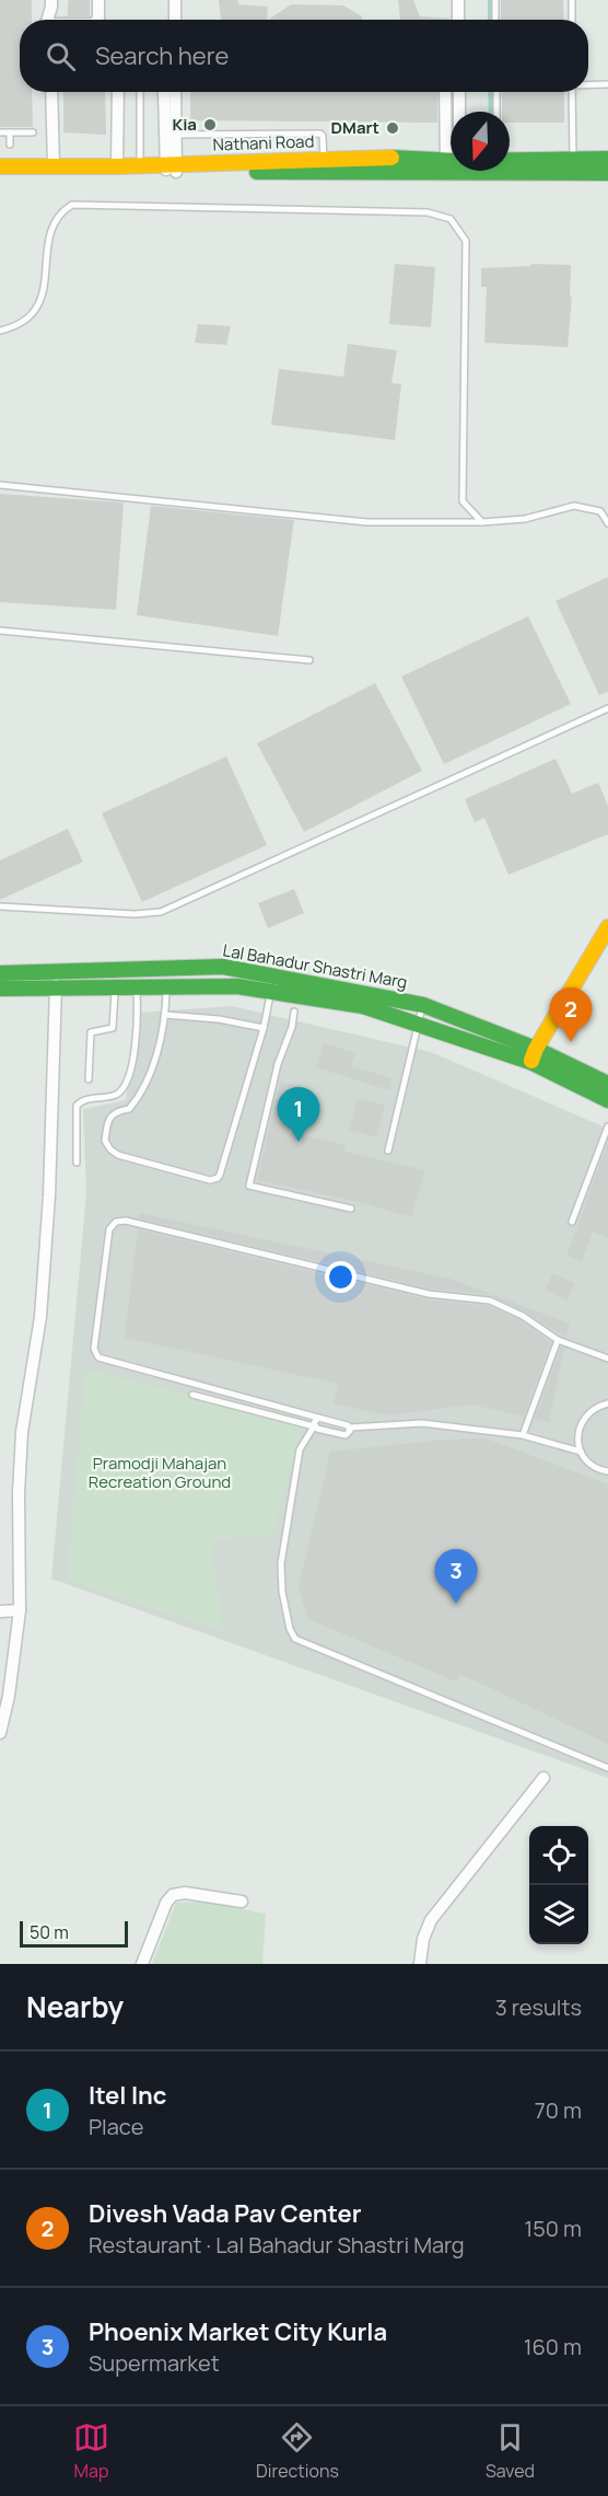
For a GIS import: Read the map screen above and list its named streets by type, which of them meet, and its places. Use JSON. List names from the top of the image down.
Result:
{
  "streets": {
    "main road": ["Nathani Road", "Lal Bahadur Shastri Marg"]
  },
  "parks": ["Pramodji Mahajan Recreation Ground"],
  "places": ["Kia", "DMart"],
  "scale_bar": "50 m",
  "north": "bottom",
  "page": {
    "search": "Search here",
    "pins": ["2", "1", "3"],
    "scale": "50 m",
    "heading": ["Nearby", "3 results"],
    "list": [
      {
        "mark": "1",
        "name": "Itel Inc",
        "note": "Place",
        "value": "70 m"
      },
      {
        "mark": "2",
        "name": "Divesh Vada Pav Center",
        "note": "Restaurant · Lal Bahadur Shastri Marg",
        "value": "150 m"
      },
      {
        "mark": "3",
        "name": "Phoenix Market City Kurla",
        "note": "Supermarket",
        "value": "160 m"
      }
    ],
    "nav": ["Map", "Directions", "Saved"]
  }
}
